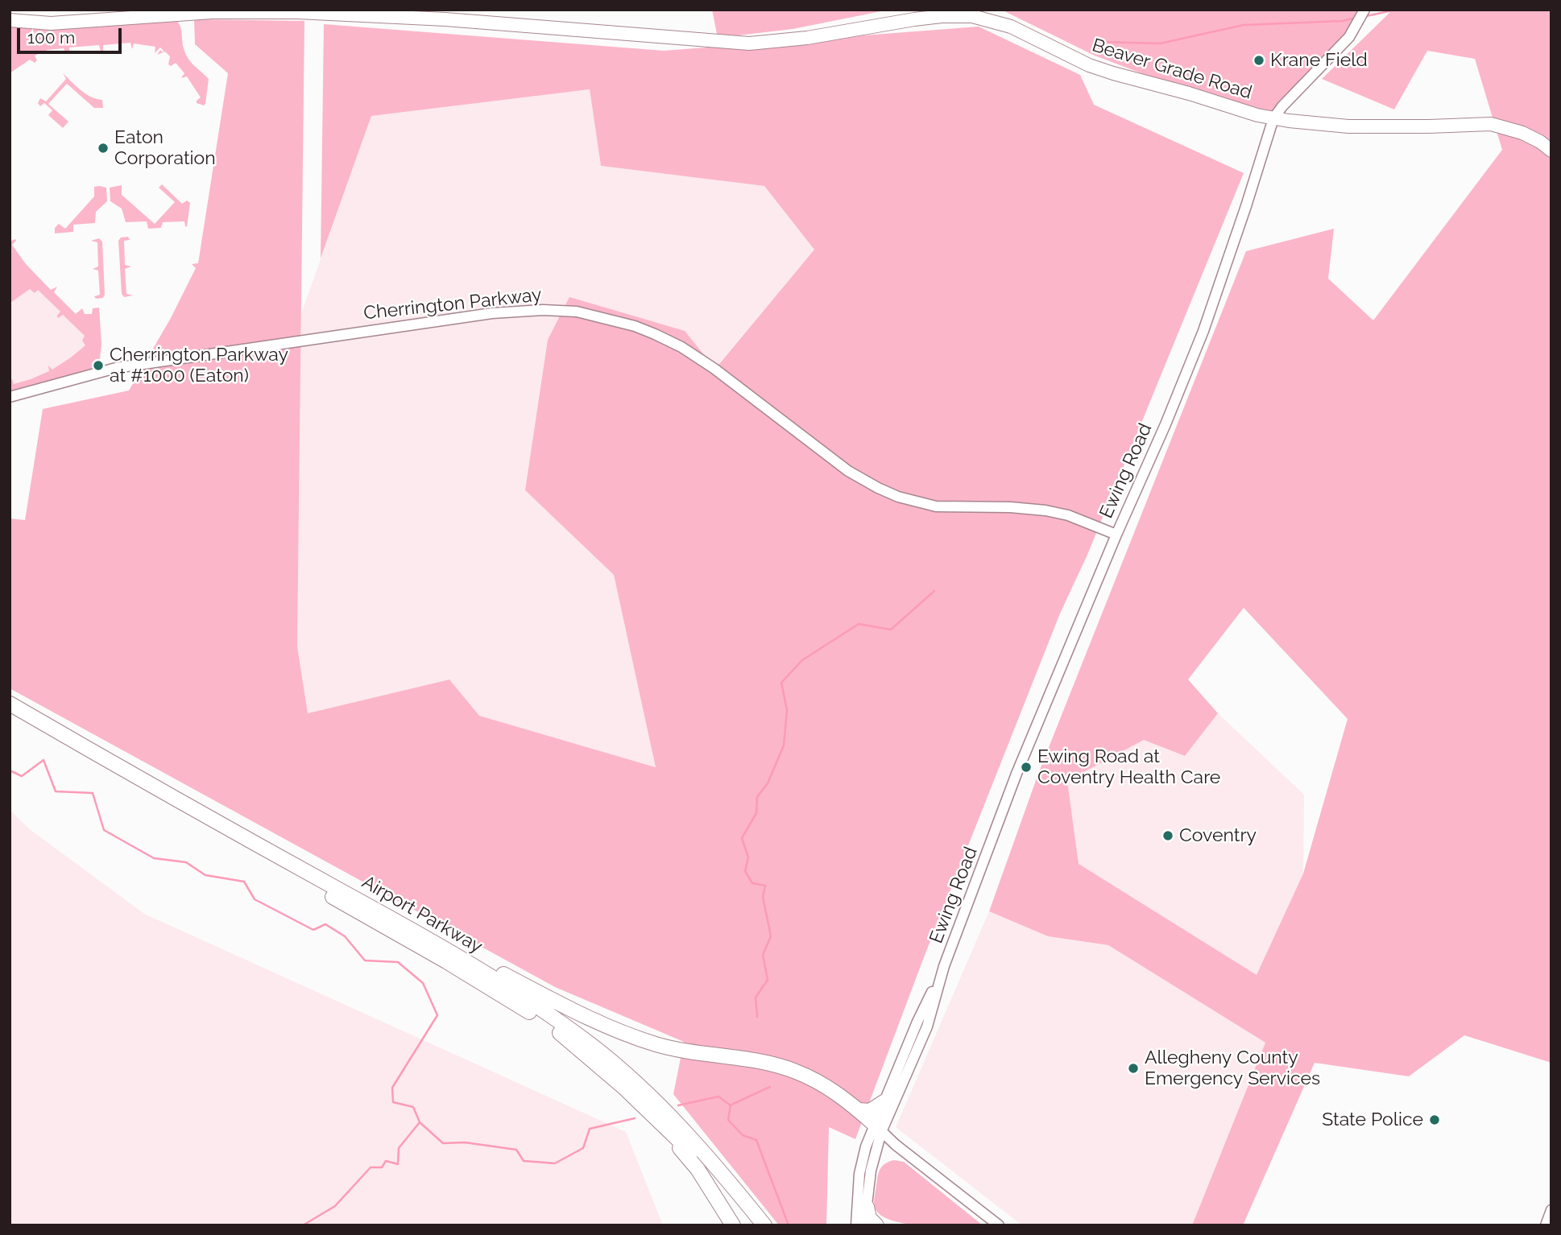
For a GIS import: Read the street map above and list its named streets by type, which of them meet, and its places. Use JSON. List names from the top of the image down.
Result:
{
  "streets": {
    "highway": ["Airport Parkway"],
    "main road": ["Beaver Grade Road"],
    "street": ["Cherrington Parkway", "Ewing Road"]
  },
  "crossings": [
    ["Beaver Grade Road", "Ewing Road"],
    ["Cherrington Parkway", "Ewing Road"]
  ],
  "places": [
    "Krane Field",
    "Eaton Corporation",
    "Cherrington Parkway at #1000 (Eaton)",
    "Ewing Road at Coventry Health Care",
    "Coventry",
    "Allegheny County Emergency Services",
    "State Police"
  ],
  "scale_bar": "100 m"
}
